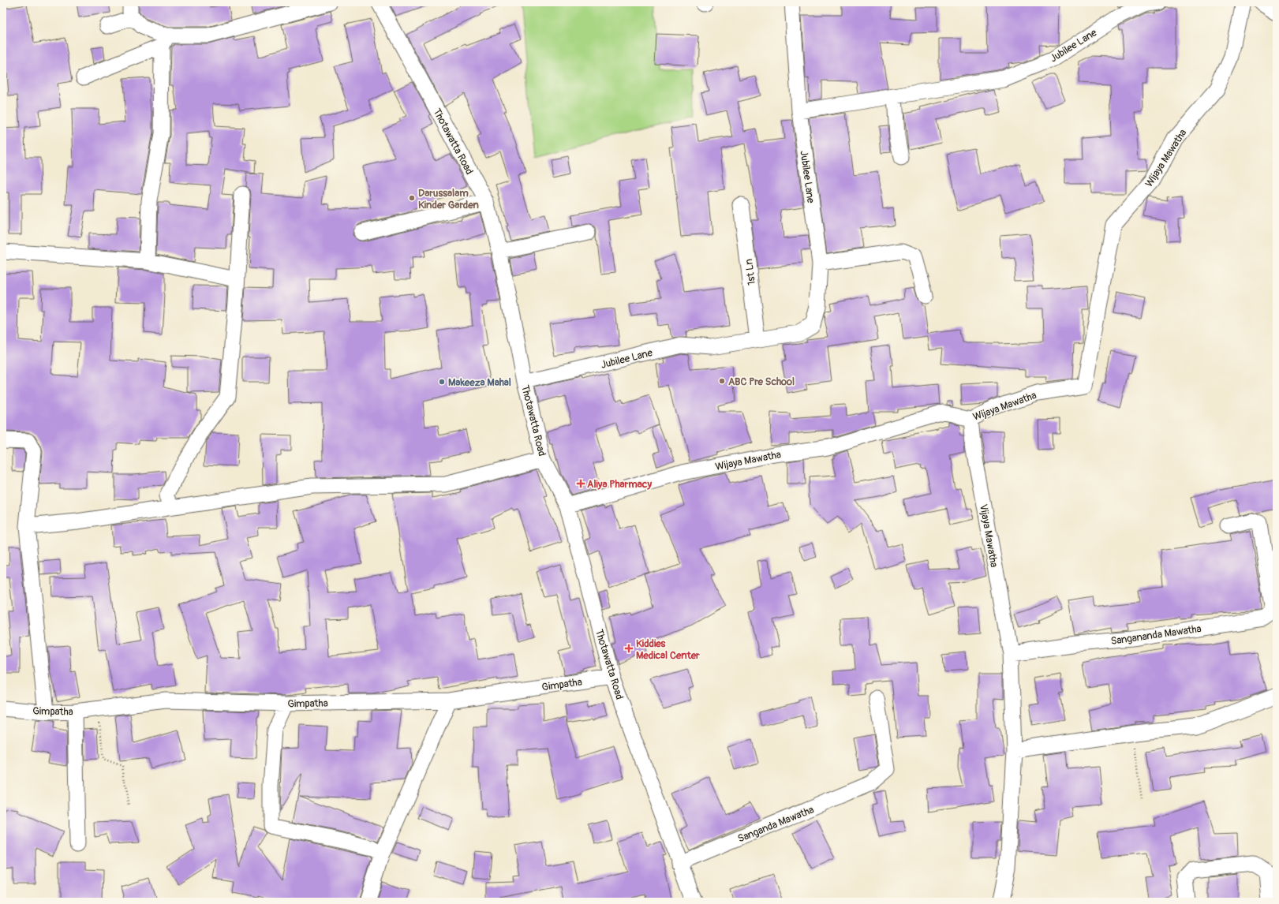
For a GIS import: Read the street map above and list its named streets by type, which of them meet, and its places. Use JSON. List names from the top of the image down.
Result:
{
  "streets": {
    "street": [
      "Jubilee Lane",
      "Thotawatta Road",
      "Wijaya Mawatha",
      "1st Ln",
      "Vijaya Mawatha",
      "Sangananda Mawatha",
      "Gimpatha",
      "Sanganda Mawatha"
    ]
  },
  "crossings": [
    ["Jubilee Lane", "Thotawatta Road"],
    ["Jubilee Lane", "1st Ln"],
    ["Thotawatta Road", "Wijaya Mawatha"],
    ["Thotawatta Road", "Gimpatha"],
    ["Thotawatta Road", "Sanganda Mawatha"],
    ["Wijaya Mawatha", "Vijaya Mawatha"],
    ["Vijaya Mawatha", "Sangananda Mawatha"]
  ],
  "places": {
    "other": ["Darussalam Kinder Garden", "ABC Pre School", "Makeeza Mahal"],
    "health": ["Aliya Pharmacy", "Kiddies Medical Center"]
  }
}
